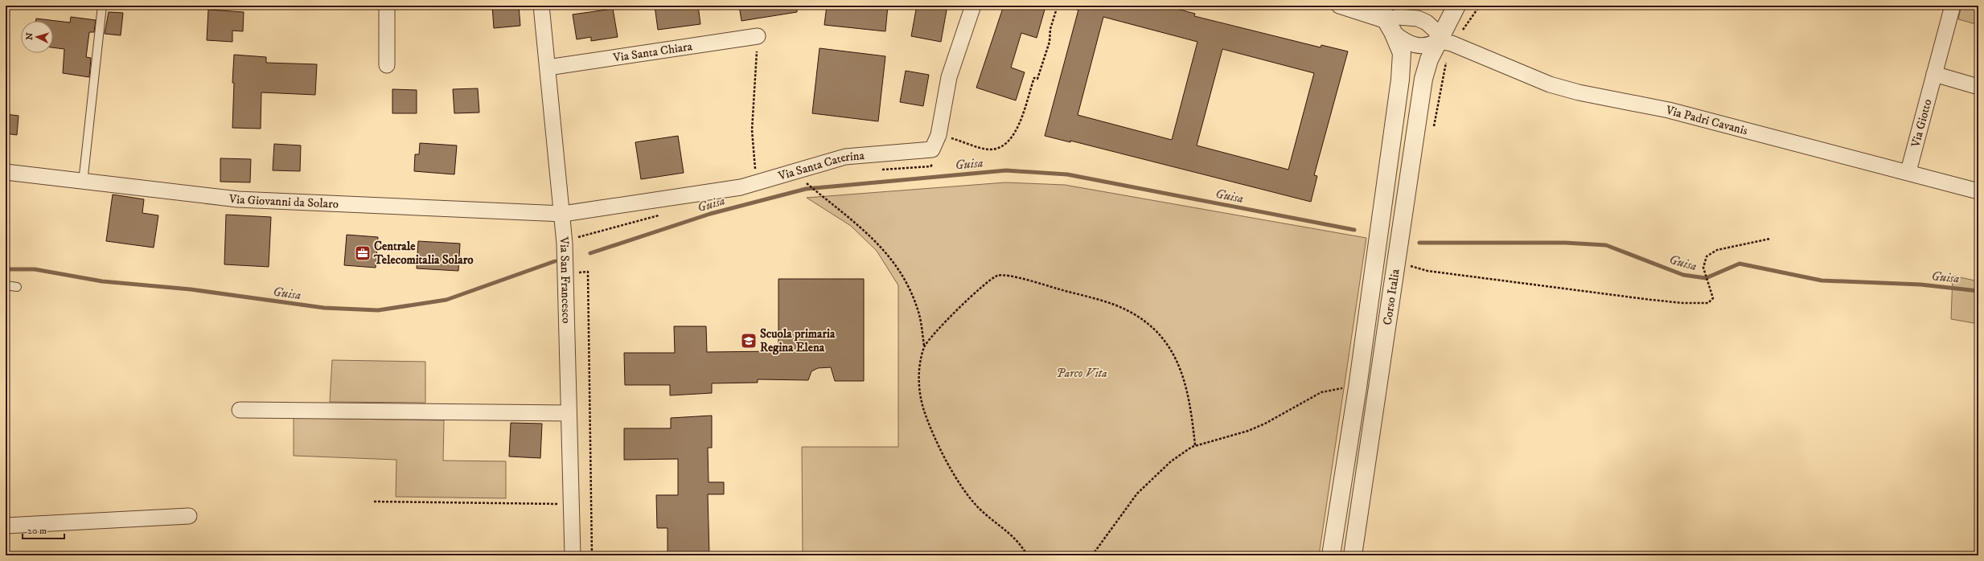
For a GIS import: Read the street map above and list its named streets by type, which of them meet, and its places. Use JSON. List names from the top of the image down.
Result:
{
  "streets": {
    "street": [
      "Via Santa Chiara",
      "Via Padri Cavanis",
      "Via Giotto",
      "Via Santa Caterina",
      "Via Giovanni da Solaro",
      "Via San Francesco",
      "Corso Italia"
    ]
  },
  "crossings": [
    ["Via Santa Chiara", "Via San Francesco"],
    ["Via Padri Cavanis", "Via Giotto"],
    ["Via Padri Cavanis", "Corso Italia"],
    ["Via Santa Caterina", "Via Giovanni da Solaro"],
    ["Via Santa Caterina", "Via San Francesco"],
    ["Via Giovanni da Solaro", "Via San Francesco"]
  ],
  "water": ["Guisa"],
  "parks": ["Parco Vita"],
  "places": {
    "office": ["Centrale Telecomitalia Solaro"],
    "school or university": ["Scuola primaria Regina Elena"]
  },
  "scale_bar": "20 m",
  "north": "left"
}
